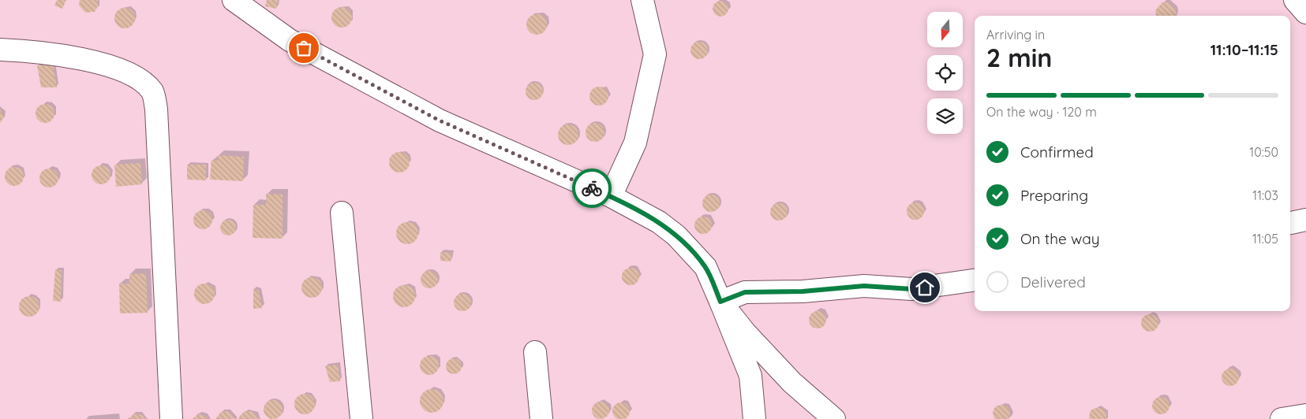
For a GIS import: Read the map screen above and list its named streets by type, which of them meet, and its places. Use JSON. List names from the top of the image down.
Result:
{
  "north": "bottom",
  "page": {
    "heading": ["2 min", "Arriving in", "11:10–11:15"],
    "bar": "On the way · 120 m",
    "list": [
      ["Confirmed", "10:50"],
      ["Preparing", "11:03"],
      ["On the way", "11:05"],
      "Delivered"
    ]
  }
}
